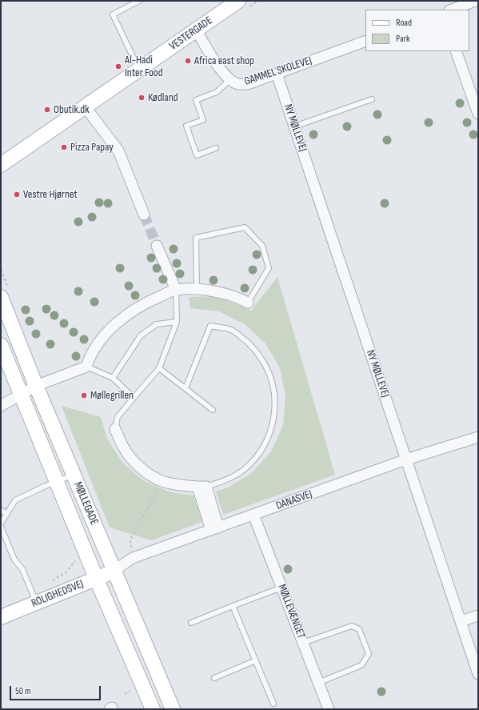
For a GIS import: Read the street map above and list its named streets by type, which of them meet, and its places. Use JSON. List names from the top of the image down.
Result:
{
  "streets": {
    "main road": ["VESTERGADE", "MØLLEGADE", "ROLIGHEDSVEJ"],
    "street": [
      "GAMMEL SKOLEVEJ",
      "NY MØLLEVEJ",
      "DANASVEJ",
      "MØLLEVÆNGET"
    ]
  },
  "crossings": [
    ["VESTERGADE", "GAMMEL SKOLEVEJ"],
    ["GAMMEL SKOLEVEJ", "NY MØLLEVEJ"],
    ["NY MØLLEVEJ", "DANASVEJ"],
    ["DANASVEJ", "MØLLEGADE"],
    ["DANASVEJ", "ROLIGHEDSVEJ"],
    ["DANASVEJ", "MØLLEVÆNGET"],
    ["MØLLEGADE", "ROLIGHEDSVEJ"]
  ],
  "places": [
    "Africa east shop",
    "Al-Hadi Inter Food",
    "Kødland",
    "Obutik.dk",
    "Pizza Papay",
    "Vestre Hjørnet",
    "Møllegrillen"
  ],
  "legend": ["Road", "Park"],
  "scale_bar": "50 m"
}
